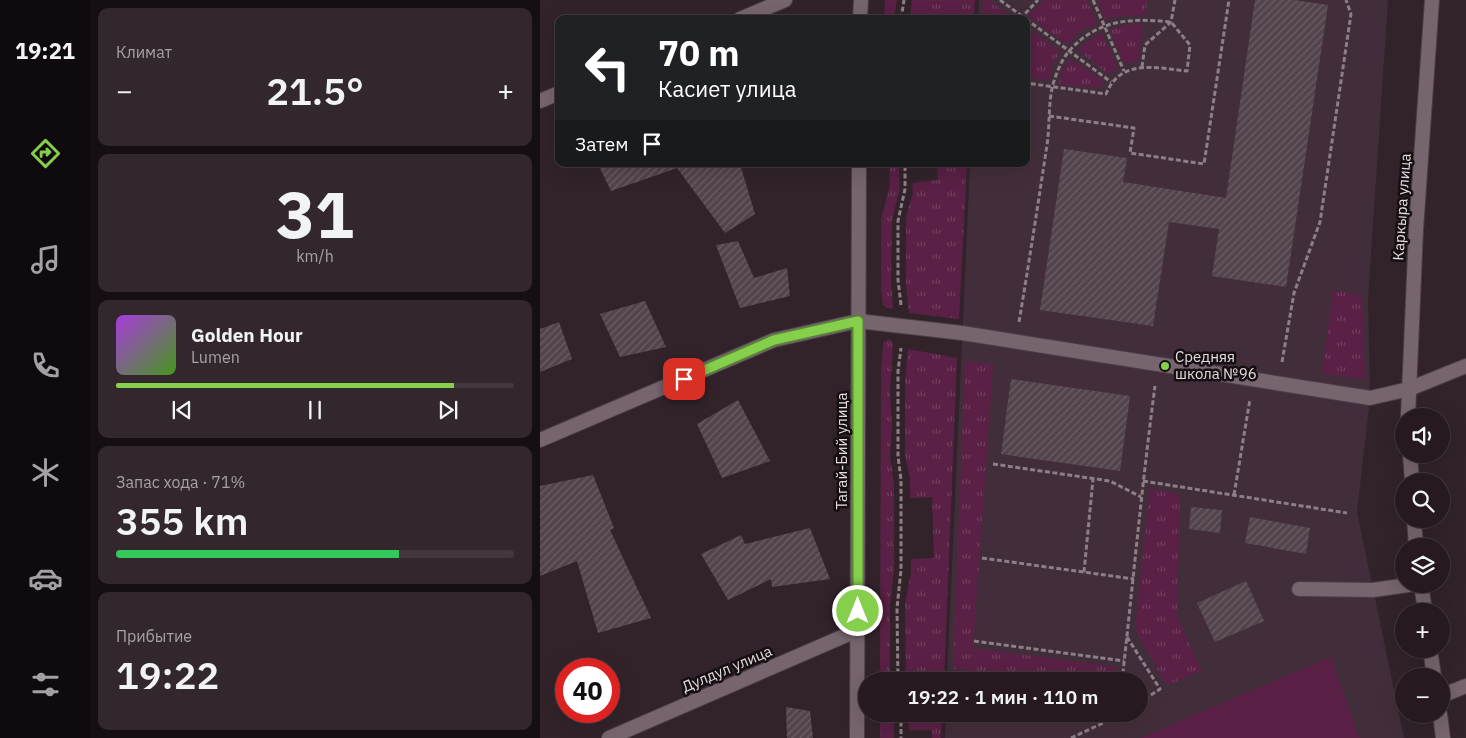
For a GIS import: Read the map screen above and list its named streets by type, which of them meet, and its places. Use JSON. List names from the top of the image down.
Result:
{
  "streets": {
    "street": ["Каркыра улица", "Тагай-Бий улица", "Дулдул улица"]
  },
  "crossings": [
    ["Тагай-Бий улица", "Дулдул улица"]
  ],
  "places": ["Средняя школа №96"],
  "page": {
    "tabs": "19:21",
    "tile": [
      "Климат",
      ["31", "km/h"],
      ["Запас хода · 71%", "355 km"],
      ["Прибытие", "19:22"]
    ],
    "turn": ["70 m", "Касиет улица"],
    "heat": ["−", "21.5°", "+"],
    "then": "Затем",
    "song": ["Golden Hour", "Lumen"],
    "map_buttons": ["+", "−"],
    "limit": "40",
    "trip": "19:22 · 1 мин · 110 m"
  }
}
